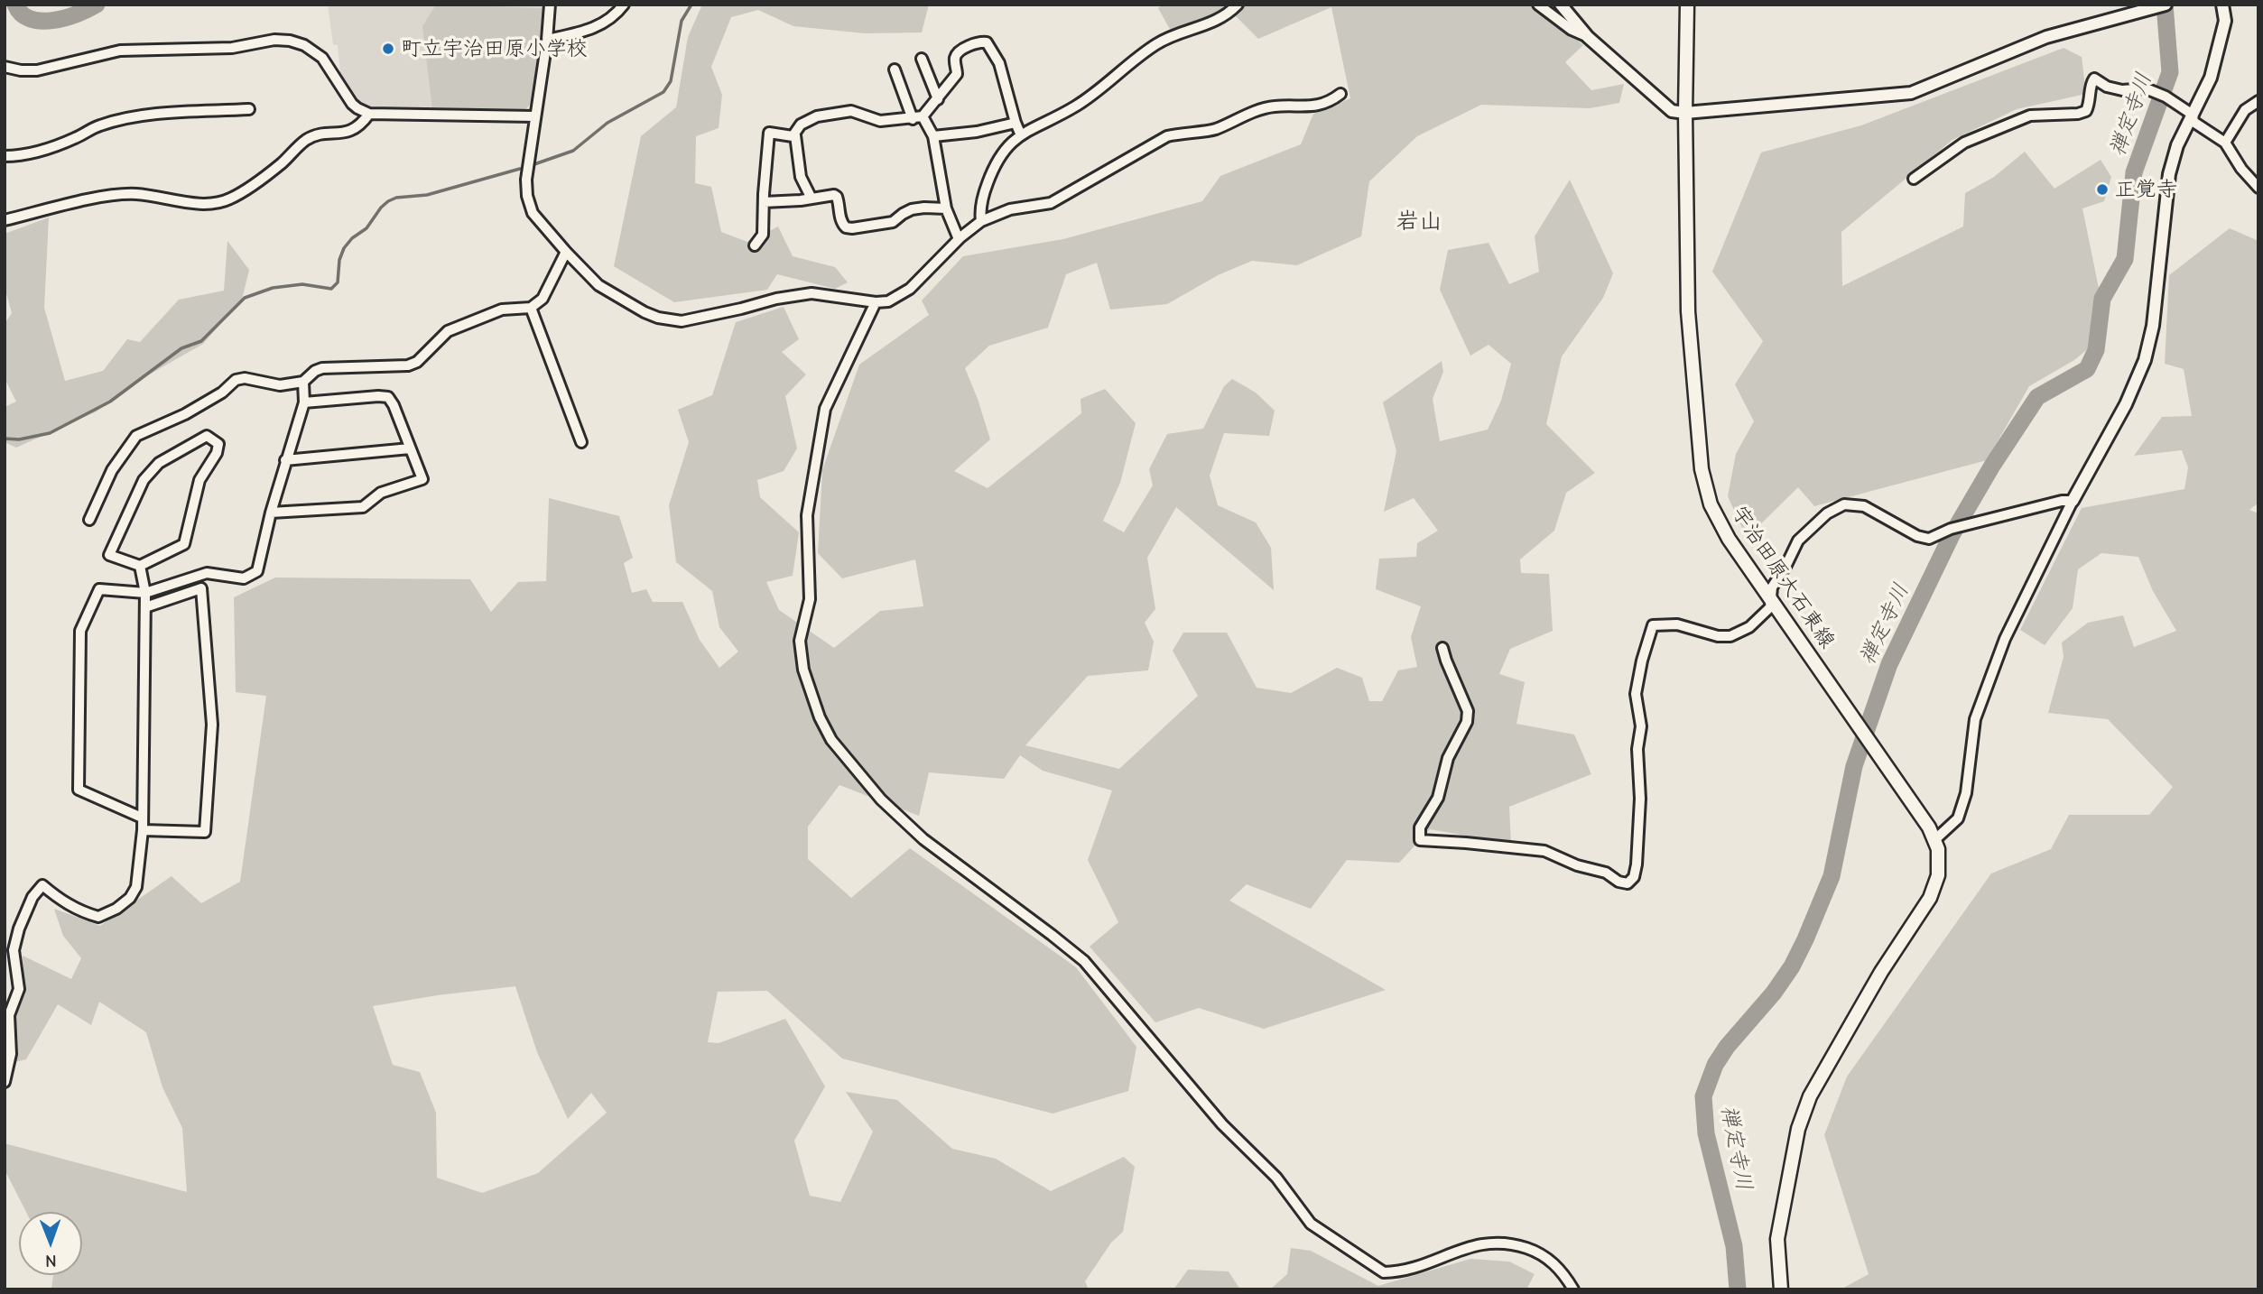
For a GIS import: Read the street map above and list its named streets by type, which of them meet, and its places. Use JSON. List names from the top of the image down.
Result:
{
  "streets": {
    "main road": ["宇治田原大石東線"]
  },
  "districts": ["岩山"],
  "water": ["禅定寺川"],
  "places": ["町立宇治田原小学校", "正覚寺"],
  "north": "bottom"
}
